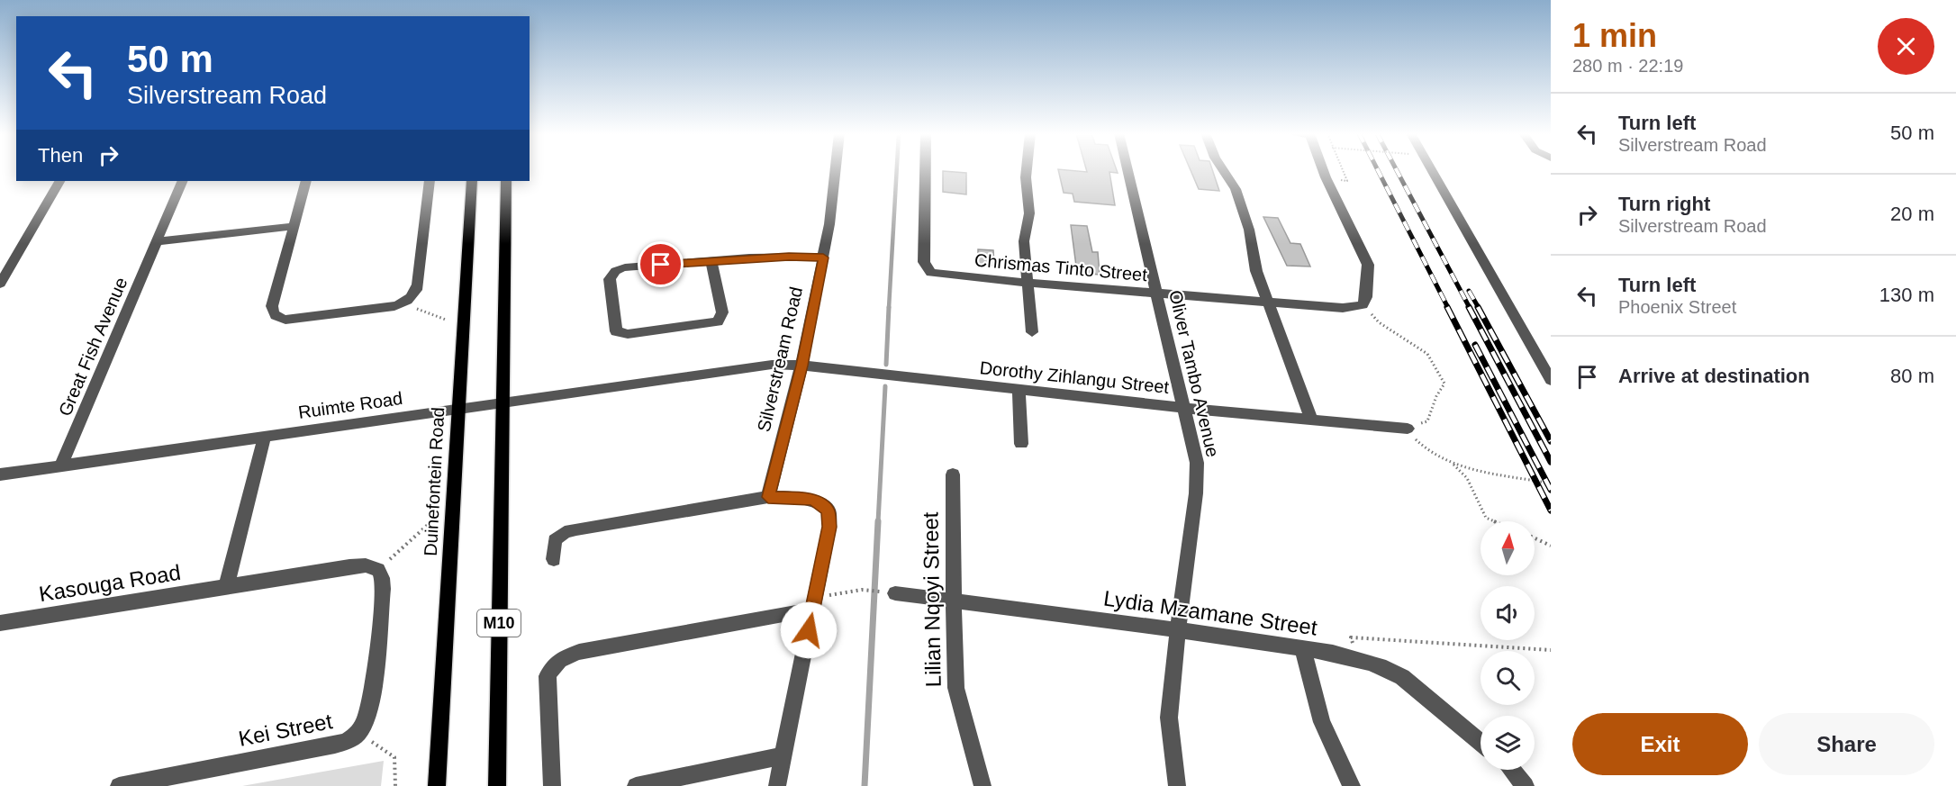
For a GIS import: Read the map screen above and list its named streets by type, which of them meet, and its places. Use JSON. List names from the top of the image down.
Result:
{
  "streets": {
    "main road": ["Duinefontein Road", "M10"],
    "street": [
      "Chrismas Tinto Street",
      "Great Fish Avenue",
      "Silverstream Road",
      "Oliver Tambo Avenue",
      "Dorothy Zihlangu Street",
      "Ruimte Road",
      "Kasouga Road",
      "Lilian Nqoyi Street",
      "Lydia Mzamane Street",
      "Kei Street"
    ]
  },
  "crossings": [
    ["Chrismas Tinto Street", "Oliver Tambo Avenue"],
    ["Great Fish Avenue", "Ruimte Road"],
    ["Silverstream Road", "Dorothy Zihlangu Street"],
    ["Silverstream Road", "Ruimte Road"],
    ["Oliver Tambo Avenue", "Dorothy Zihlangu Street"],
    ["Oliver Tambo Avenue", "Lydia Mzamane Street"],
    ["Dorothy Zihlangu Street", "Ruimte Road"],
    ["Ruimte Road", "Duinefontein Road"],
    ["Ruimte Road", "M10"],
    ["Kasouga Road", "Kei Street"],
    ["Lilian Nqoyi Street", "Lydia Mzamane Street"]
  ],
  "north": "top",
  "page": {
    "heading": ["1 min", "280 m · 22:19"],
    "turn": ["50 m", "Silverstream Road"],
    "list": [
      {
        "name": "Turn left",
        "note": "Silverstream Road",
        "value": "50 m"
      },
      {
        "name": "Turn right",
        "note": "Silverstream Road",
        "value": "20 m"
      },
      {
        "name": "Turn left",
        "note": "Phoenix Street",
        "value": "130 m"
      },
      {
        "name": "Arrive at destination",
        "value": "80 m"
      }
    ],
    "then": "Then",
    "buttons": ["Exit", "Share"]
  }
}
